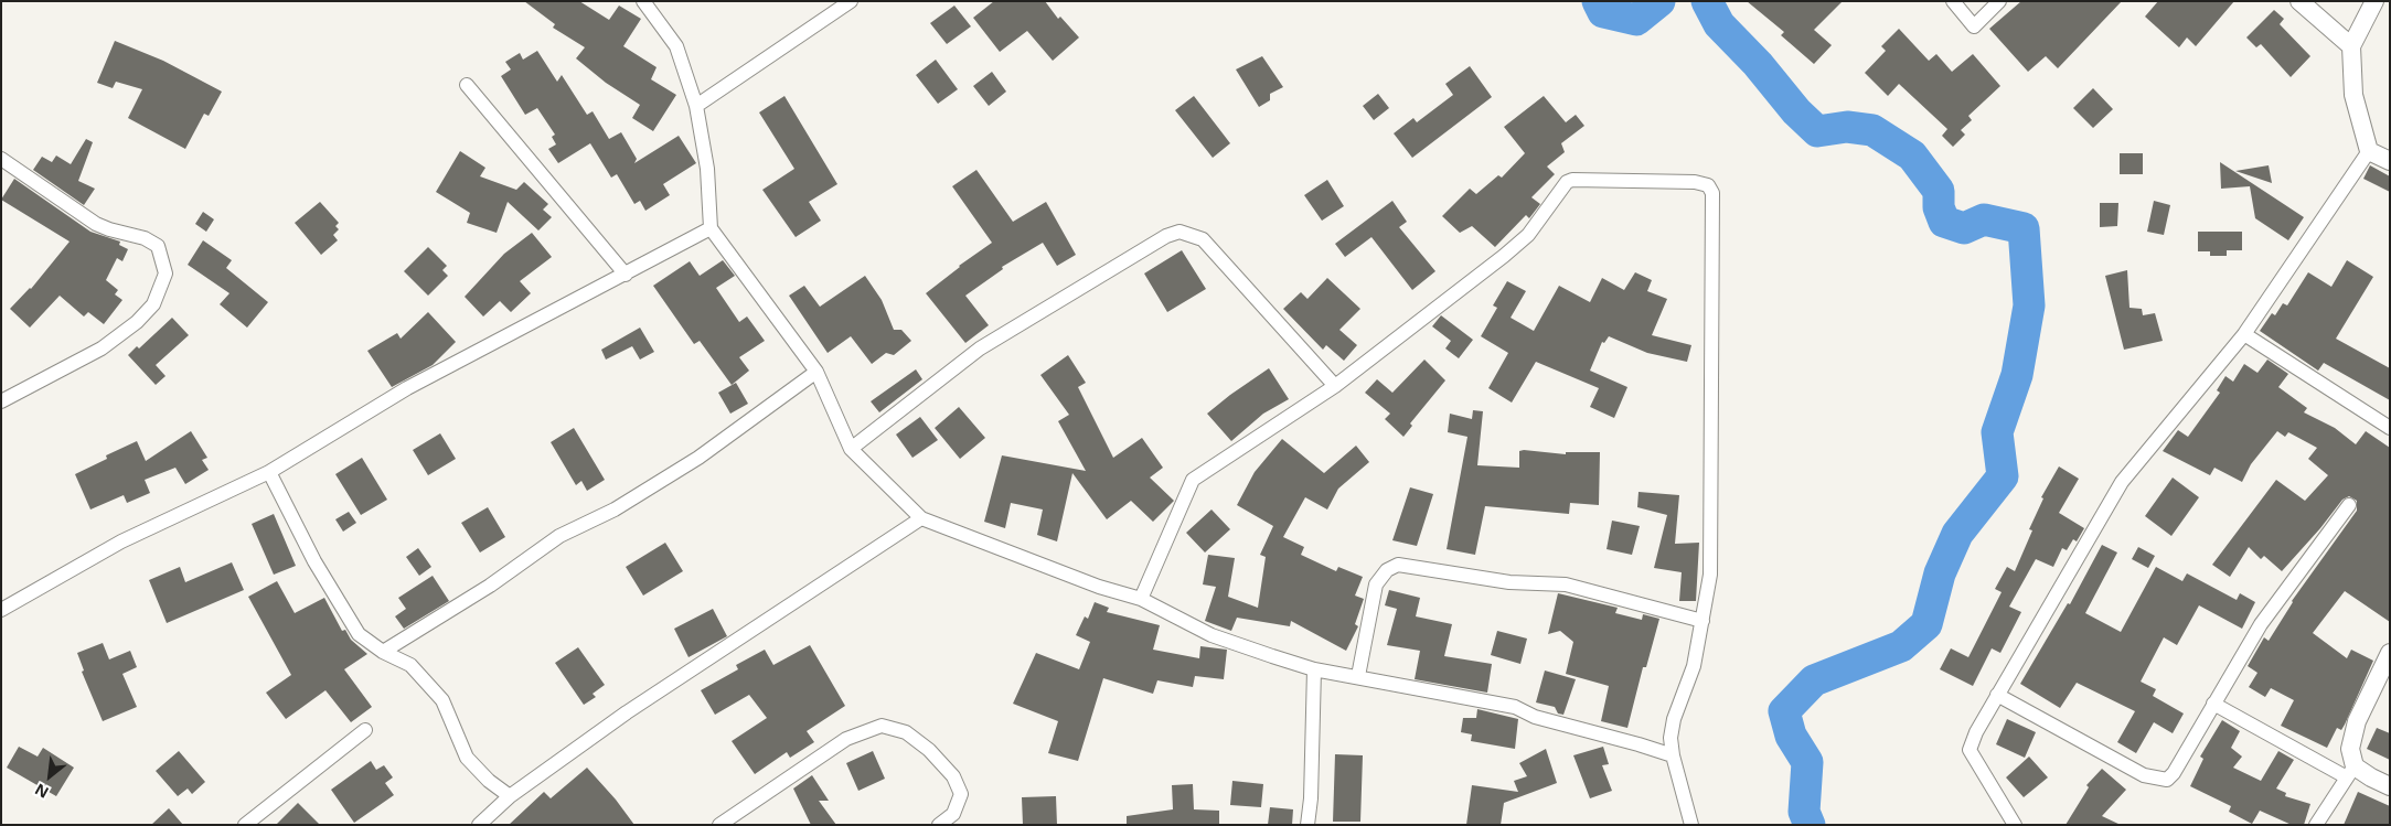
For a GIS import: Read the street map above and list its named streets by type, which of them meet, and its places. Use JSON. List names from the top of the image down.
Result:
{
  "north": "bottom left"
}
